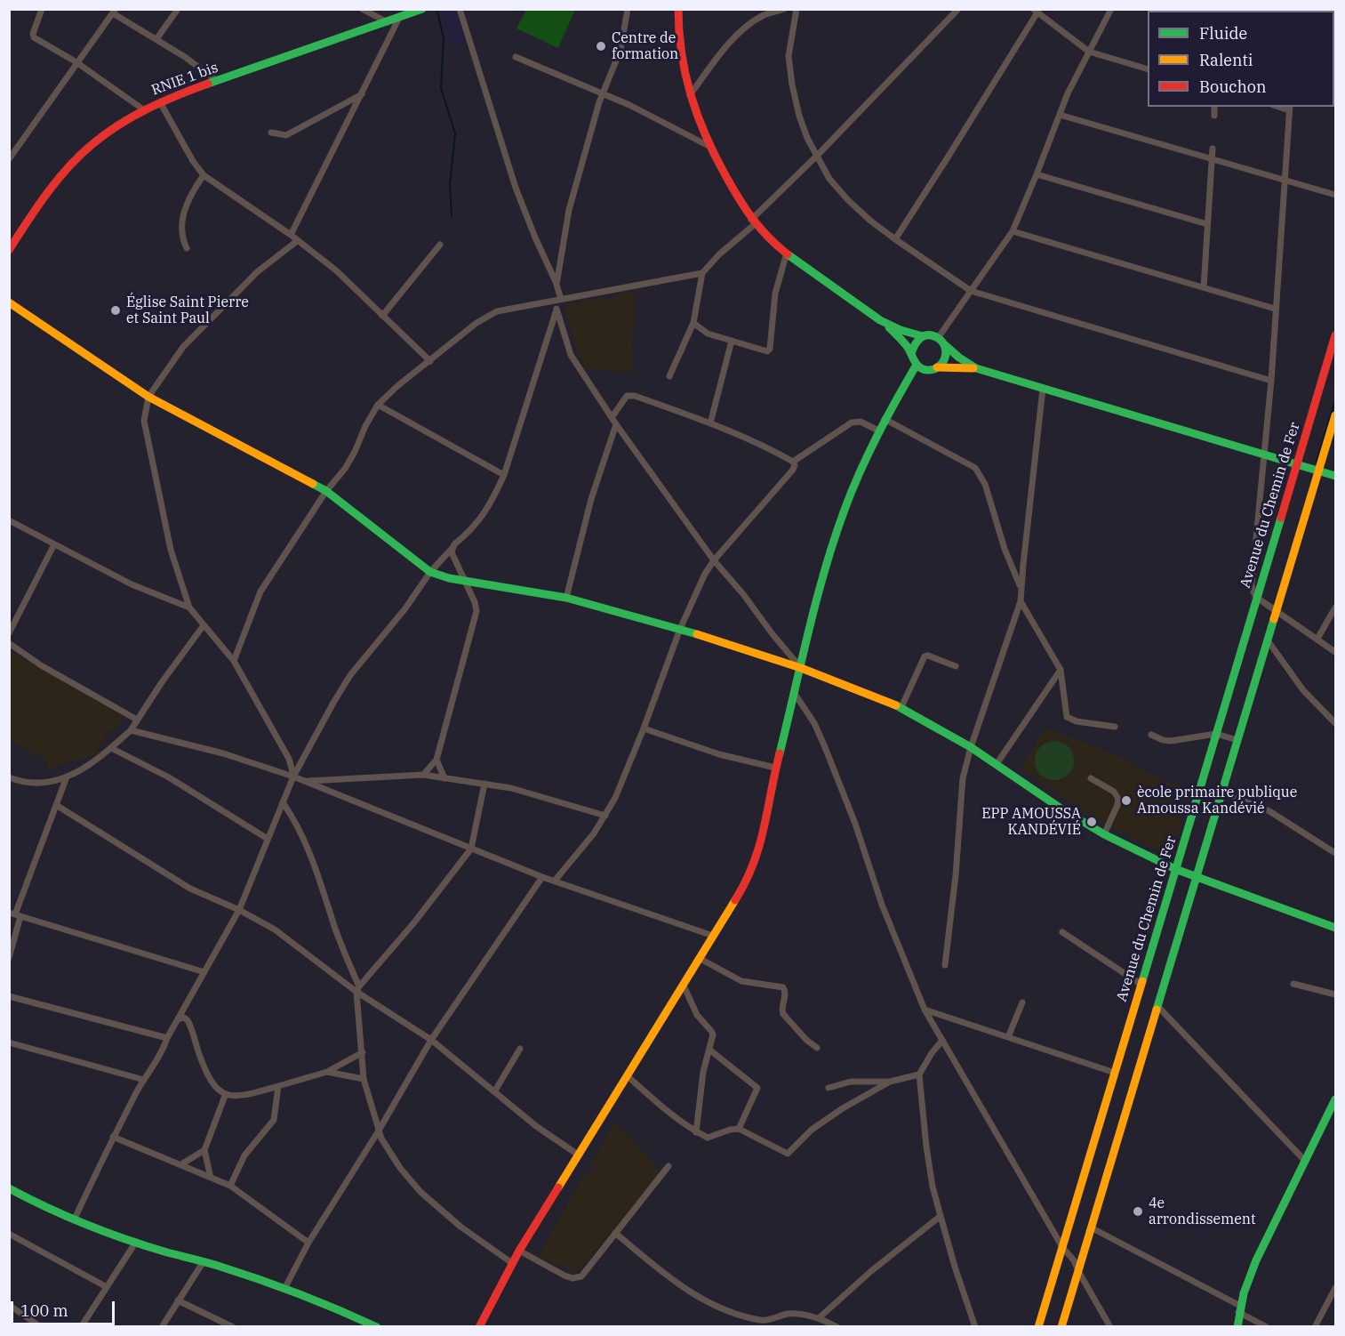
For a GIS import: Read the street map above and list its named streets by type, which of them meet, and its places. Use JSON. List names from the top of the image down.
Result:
{
  "streets": {
    "main road": ["RNIE 1 bis", "Avenue du Chemin de Fer"]
  },
  "places": [
    "Centre de formation",
    "Église Saint Pierre et Saint Paul",
    "ècole primaire publique Amoussa Kandévié",
    "EPP AMOUSSA KANDÉVIÉ",
    "4e arrondissement"
  ],
  "legend": ["Fluide", "Ralenti", "Bouchon"],
  "scale_bar": "100 m"
}
